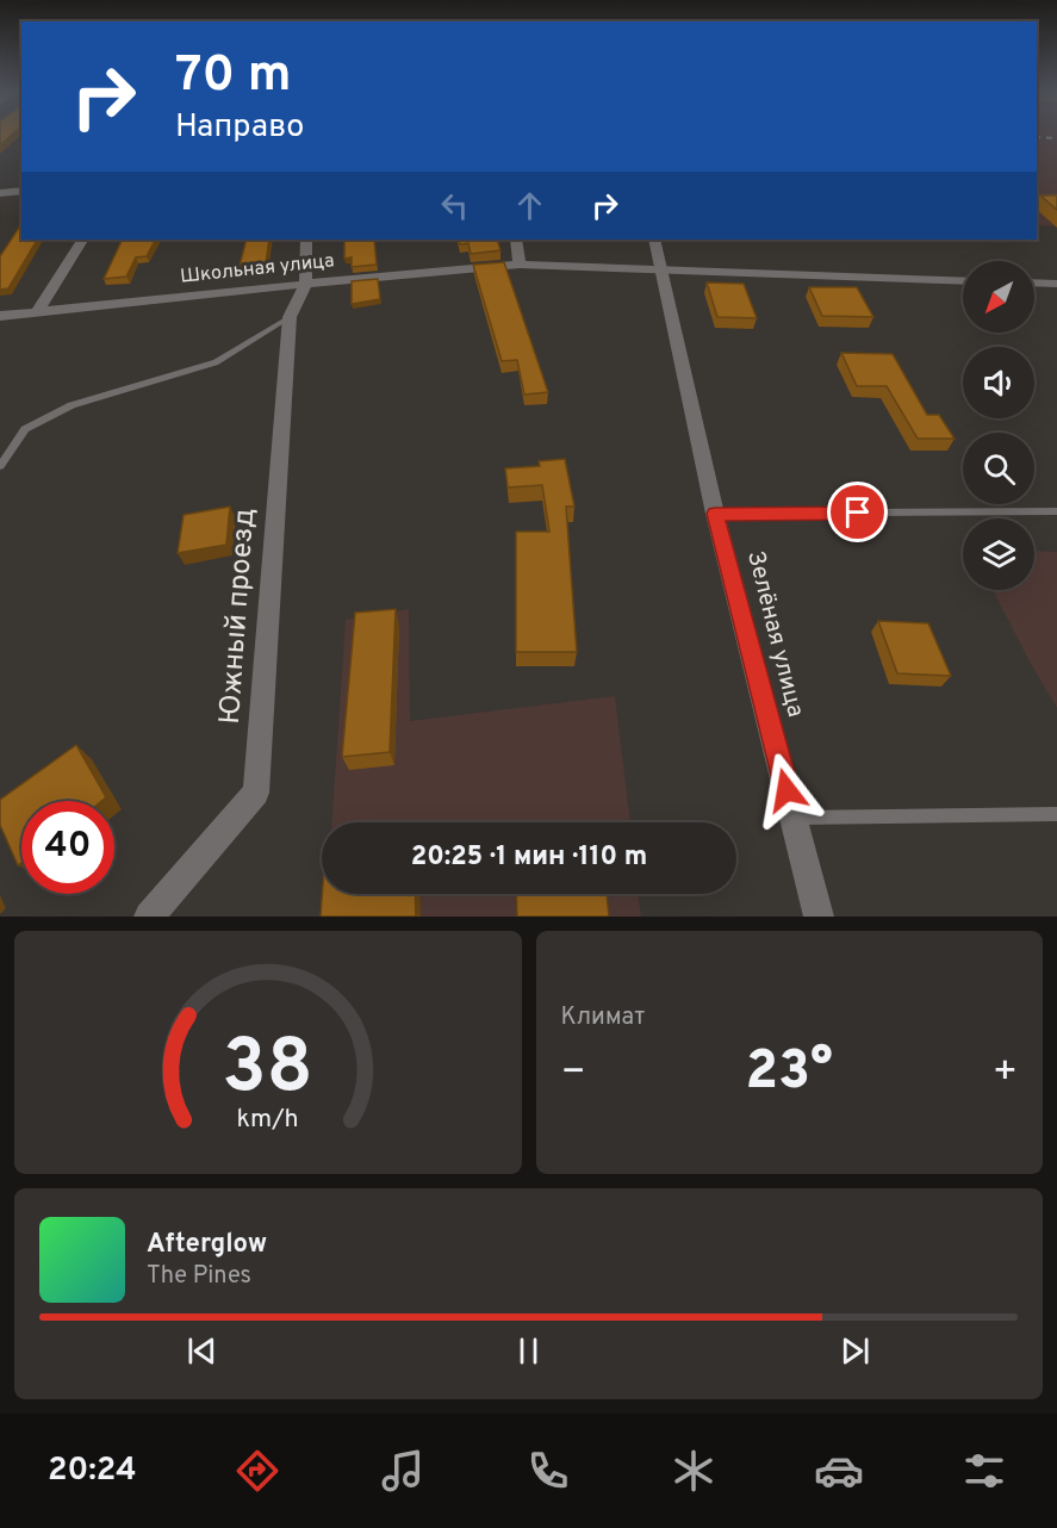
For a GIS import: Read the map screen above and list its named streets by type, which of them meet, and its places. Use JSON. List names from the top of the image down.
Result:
{
  "streets": {
    "street": ["Школьная улица", "Южный проезд", "Зелёная улица"]
  },
  "crossings": [
    ["Школьная улица", "Южный проезд"],
    ["Школьная улица", "Зелёная улица"]
  ],
  "north": "bottom left",
  "page": {
    "turn": ["70 m", "Направо"],
    "limit": "40",
    "trip": "20:25 · 1 мин · 110 m",
    "tile": "Климат",
    "heat": ["−", "23°", "+"],
    "song": ["Afterglow", "The Pines"],
    "tabs": "20:24",
    "gauge": ["38", "km/h"]
  }
}
